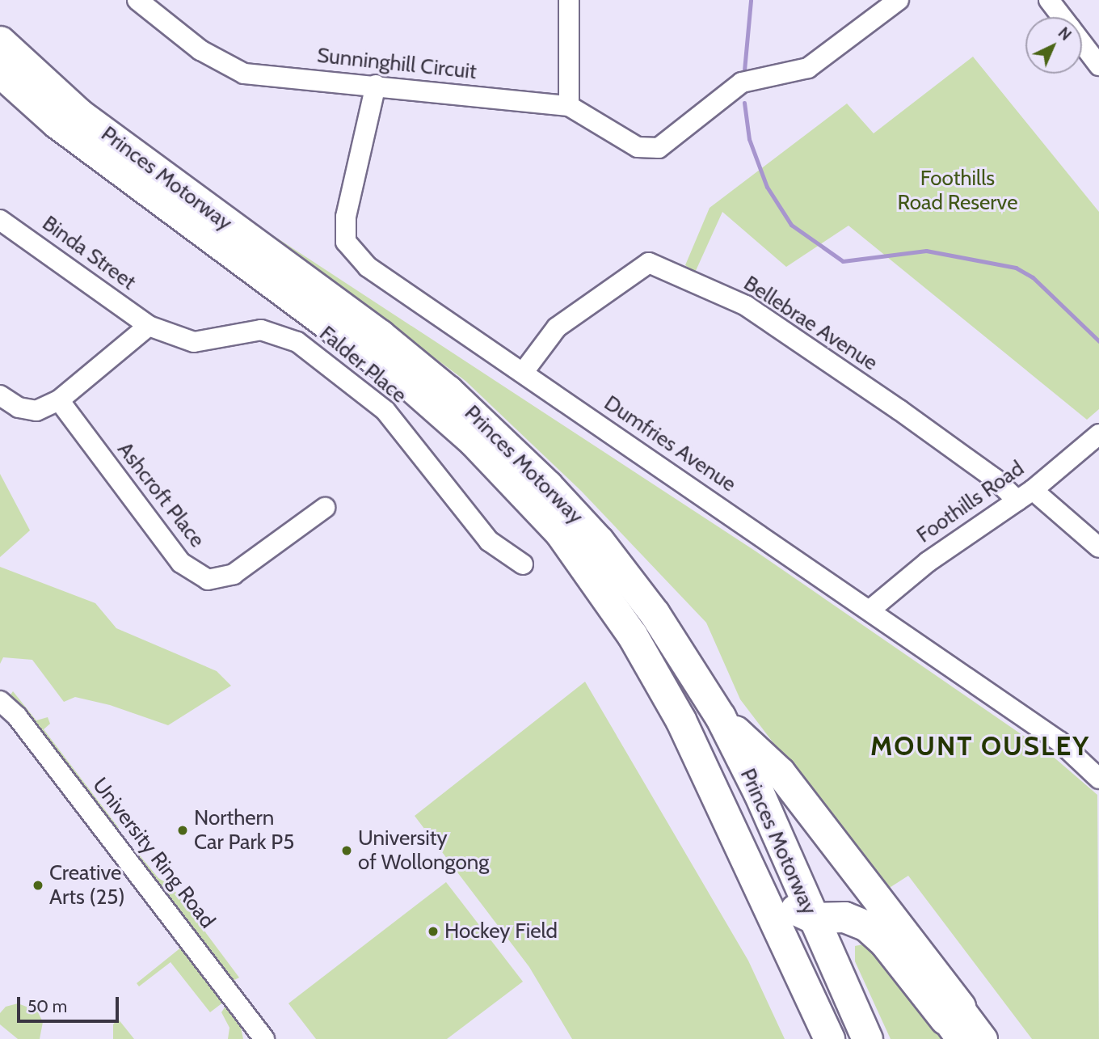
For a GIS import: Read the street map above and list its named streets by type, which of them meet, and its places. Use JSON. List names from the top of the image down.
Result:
{
  "streets": {
    "highway": ["Princes Motorway"],
    "street": [
      "Sunninghill Circuit",
      "Binda Street",
      "Bellebrae Avenue",
      "Falder Place",
      "Dumfries Avenue",
      "Ashcroft Place",
      "Foothills Road",
      "University Ring Road"
    ]
  },
  "crossings": [
    ["Sunninghill Circuit", "Dumfries Avenue"],
    ["Binda Street", "Falder Place"],
    ["Bellebrae Avenue", "Dumfries Avenue"],
    ["Bellebrae Avenue", "Foothills Road"],
    ["Dumfries Avenue", "Foothills Road"]
  ],
  "districts": ["MOUNT OUSLEY"],
  "parks": ["Foothills Road Reserve"],
  "places": [
    "Northern Car Park P5",
    "University of Wollongong",
    "Creative Arts (25)",
    "Hockey Field"
  ],
  "scale_bar": "50 m",
  "north": "top right"
}
